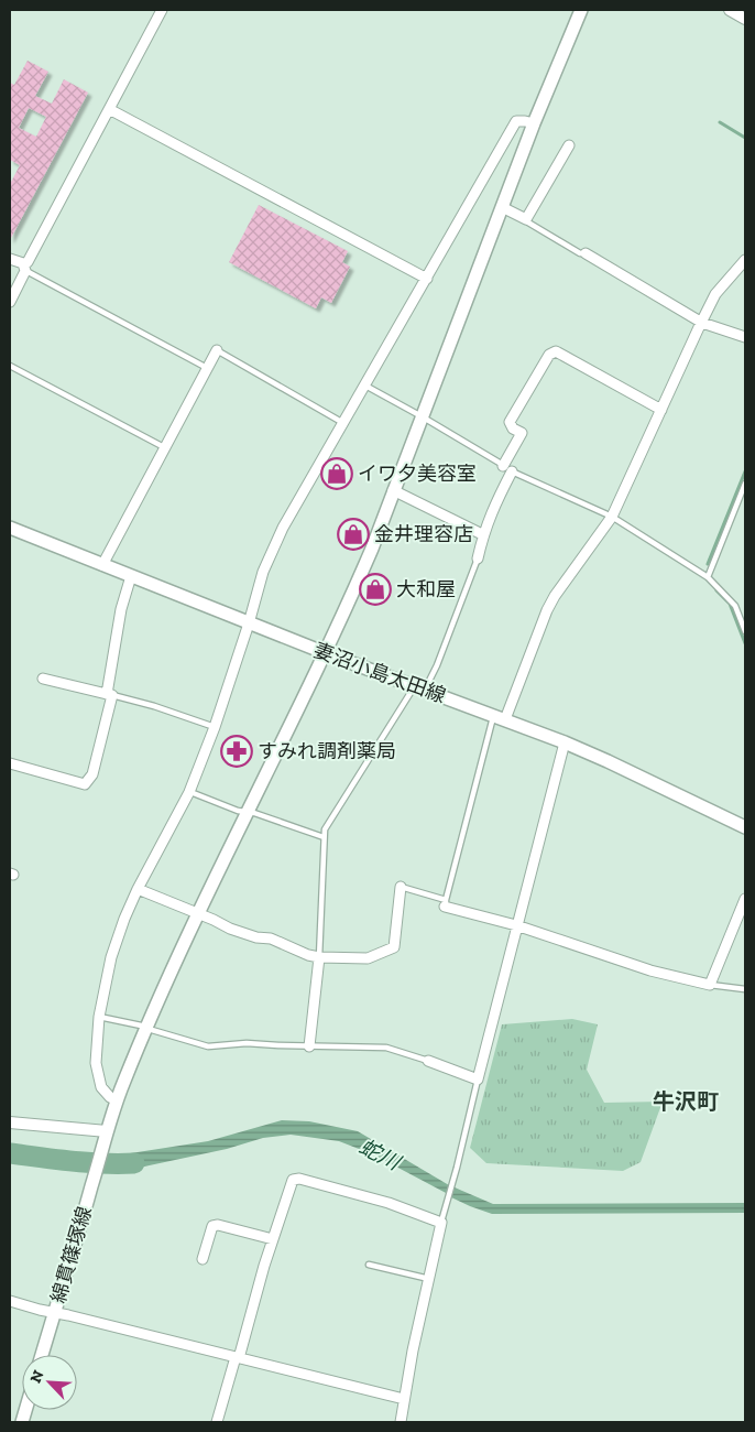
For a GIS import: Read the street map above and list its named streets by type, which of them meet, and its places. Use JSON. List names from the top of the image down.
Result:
{
  "streets": {
    "main road": ["妻沼小島太田線", "綿貫篠塚線"]
  },
  "crossings": [
    ["妻沼小島太田線", "綿貫篠塚線"]
  ],
  "districts": ["牛沢町"],
  "water": ["蛇川"],
  "places": {
    "shop": ["イワ夕美容室", "金井理容店", "大和屋"],
    "pharmacy": ["すみれ調剤薬局"]
  },
  "north": "top left"
}
